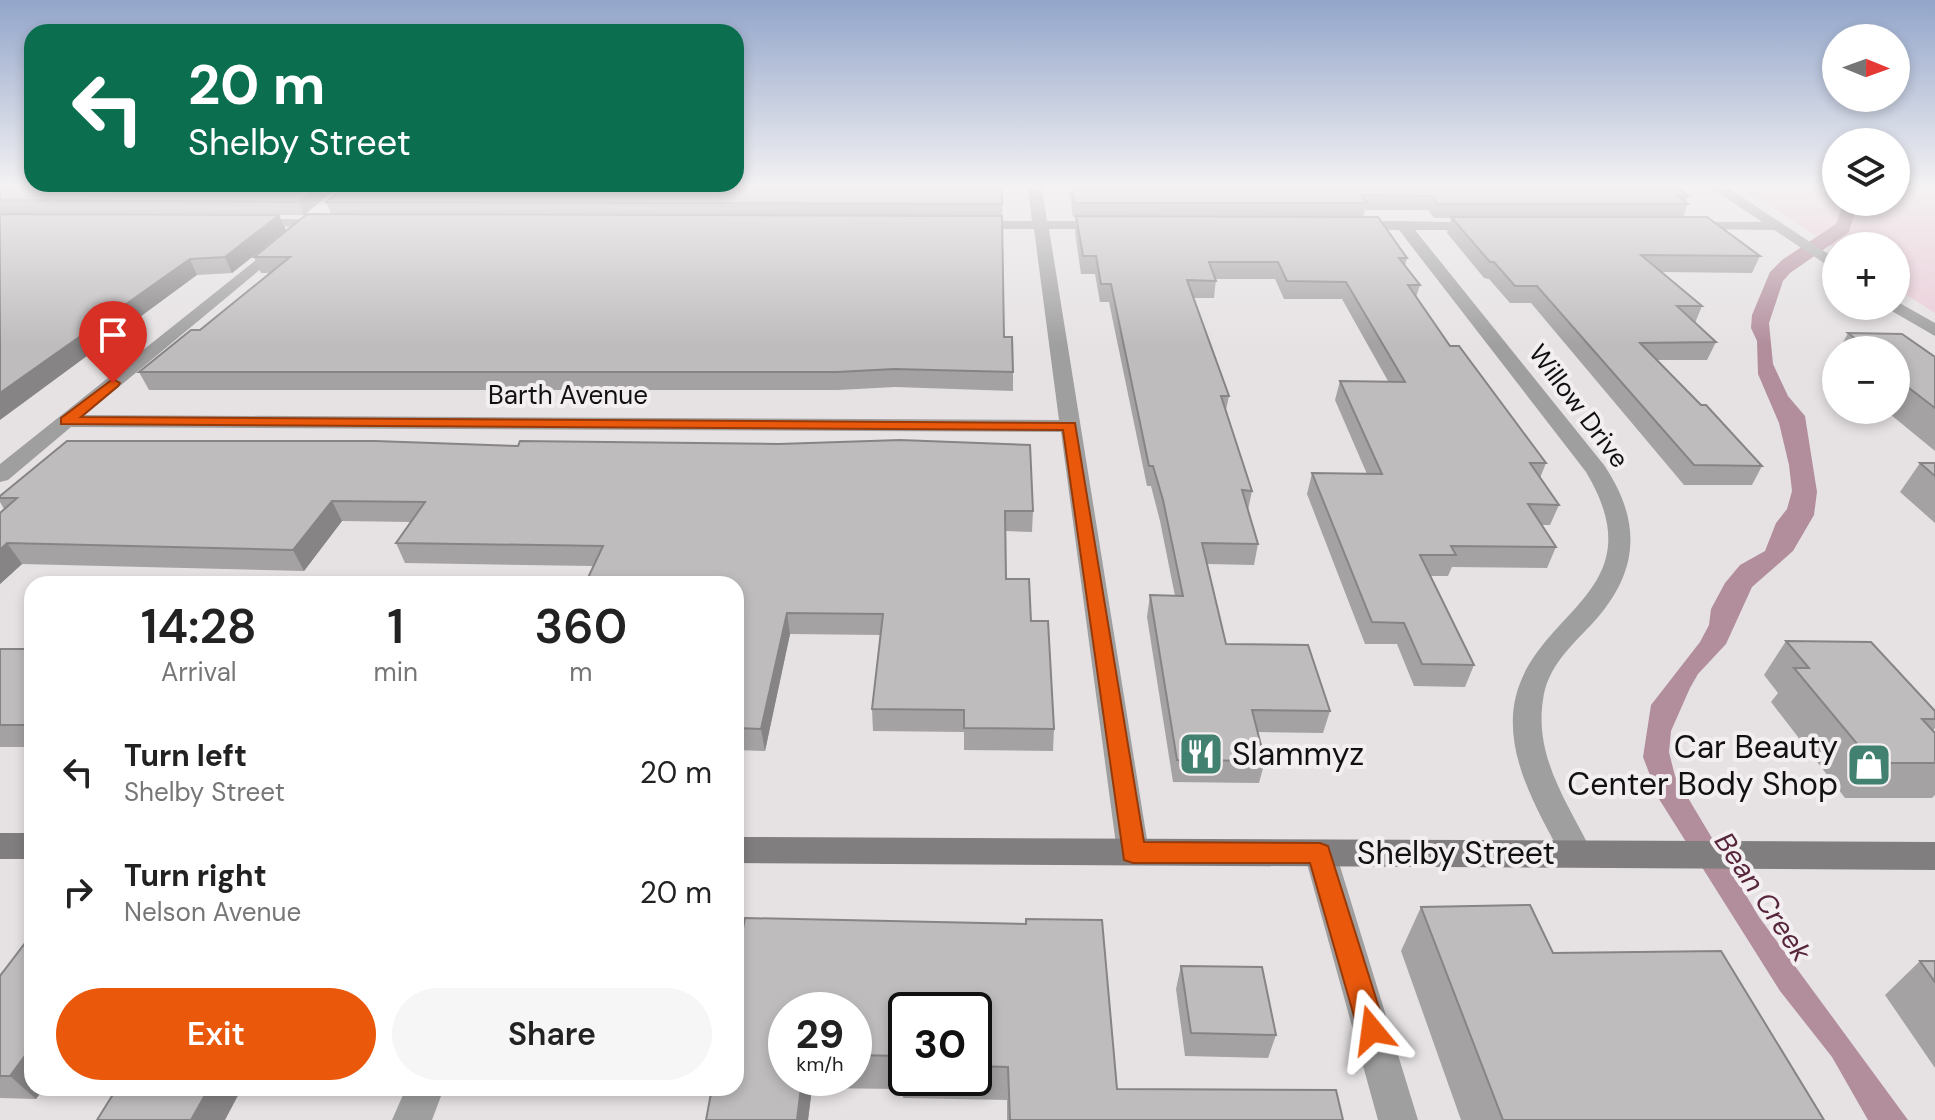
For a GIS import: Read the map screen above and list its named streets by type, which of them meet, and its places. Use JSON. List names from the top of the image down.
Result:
{
  "streets": {
    "main road": ["Shelby Street"],
    "street": ["Barth Avenue", "Willow Drive"]
  },
  "crossings": [
    ["Willow Drive", "Shelby Street"]
  ],
  "water": ["Bean Creek"],
  "places": {
    "restaurant": ["Slammyz"],
    "shop": ["Car Beauty Center Body Shop"]
  },
  "north": "right",
  "page": {
    "map_buttons": ["+", "−"],
    "turn": ["20 m", "Shelby Street"],
    "eta": [
      "14:28",
      "Arrival",
      "1",
      "min",
      "360",
      "m"
    ],
    "list": [
      {
        "name": "Turn left",
        "note": "Shelby Street",
        "value": "20 m"
      },
      {
        "name": "Turn right",
        "note": "Nelson Avenue",
        "value": "20 m"
      }
    ],
    "buttons": ["Exit", "Share"],
    "speed": "29 km/h",
    "limit": "30"
  }
}
